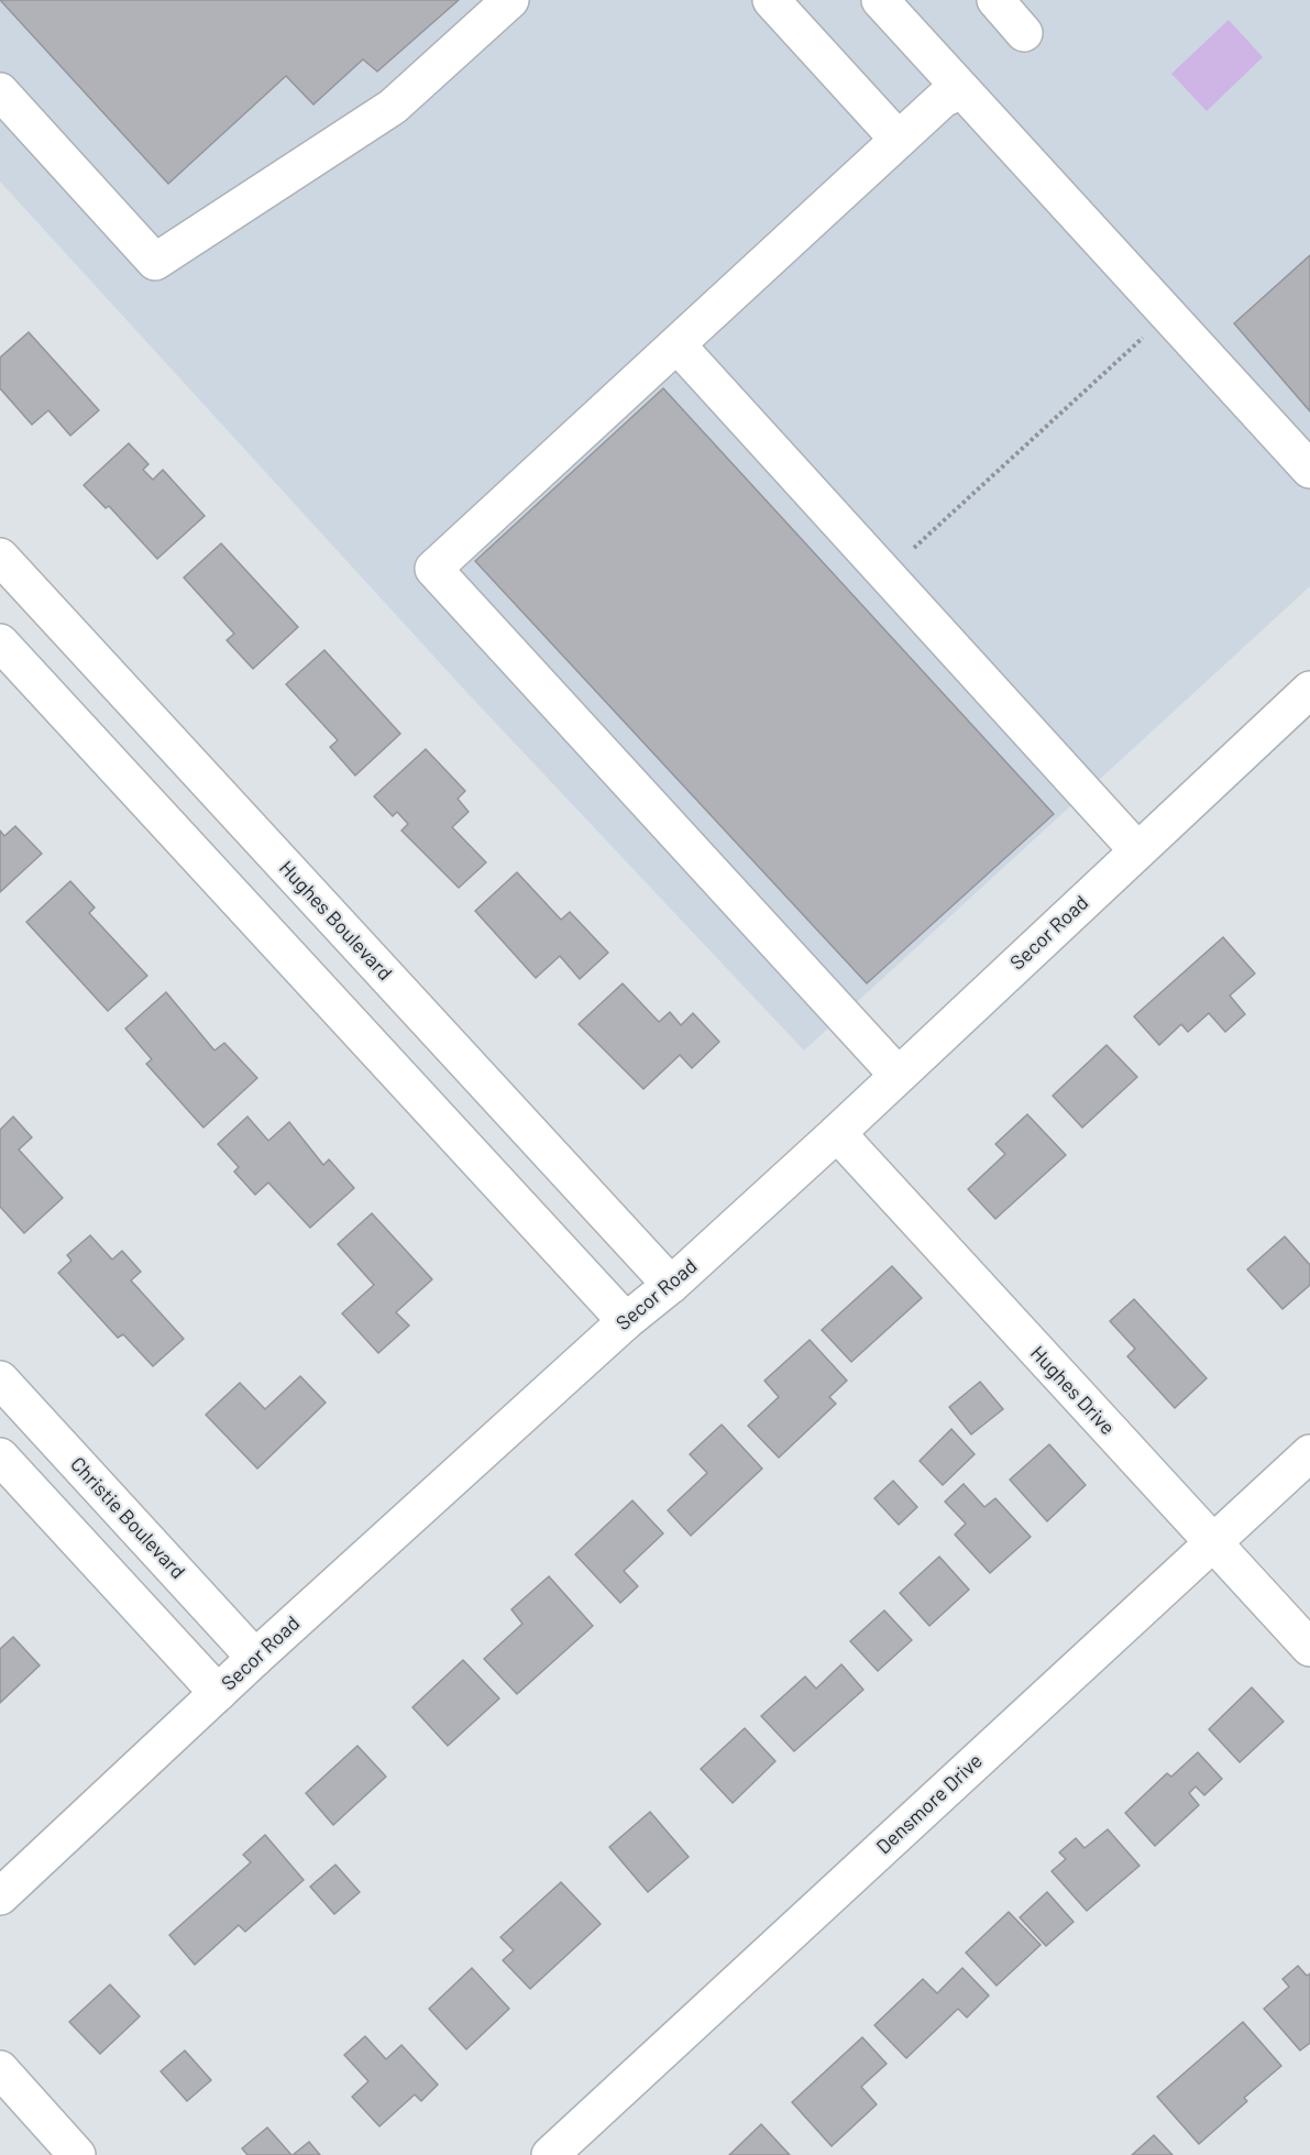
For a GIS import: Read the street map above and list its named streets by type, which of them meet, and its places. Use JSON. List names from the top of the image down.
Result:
{
  "streets": {
    "street": [
      "Hughes Boulevard",
      "Secor Road",
      "Hughes Drive",
      "Christie Boulevard",
      "Densmore Drive"
    ]
  },
  "crossings": [
    ["Hughes Boulevard", "Secor Road"],
    ["Secor Road", "Hughes Drive"],
    ["Secor Road", "Christie Boulevard"],
    ["Hughes Drive", "Densmore Drive"]
  ]
}
